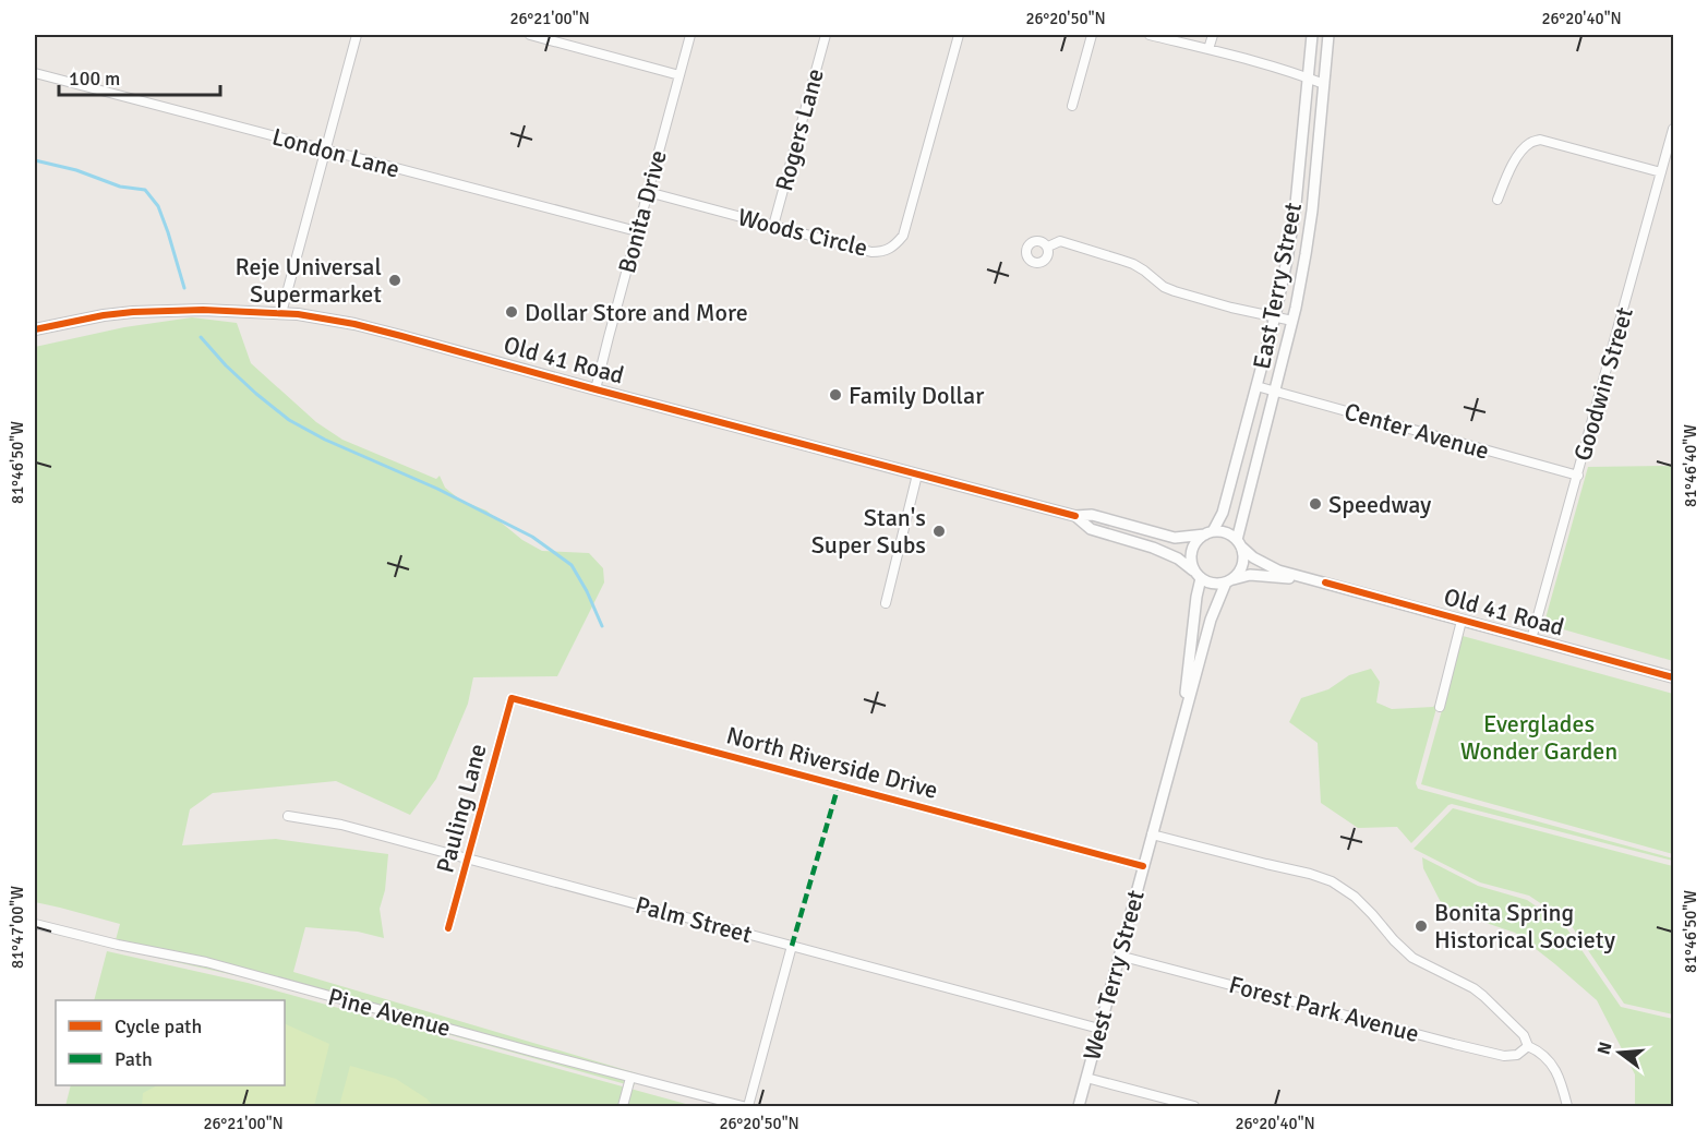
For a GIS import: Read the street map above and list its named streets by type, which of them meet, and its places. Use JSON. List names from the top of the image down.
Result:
{
  "streets": {
    "street": [
      "Rogers Lane",
      "London Lane",
      "Bonita Drive",
      "Woods Circle",
      "East Terry Street",
      "Old 41 Road",
      "Goodwin Street",
      "Center Avenue",
      "North Riverside Drive",
      "Pauling Lane",
      "Palm Street",
      "West Terry Street",
      "Forest Park Avenue",
      "Pine Avenue"
    ]
  },
  "crossings": [
    ["Rogers Lane", "Woods Circle"],
    ["London Lane", "Bonita Drive"],
    ["Bonita Drive", "Woods Circle"],
    ["Bonita Drive", "Old 41 Road"],
    ["East Terry Street", "Old 41 Road"],
    ["East Terry Street", "Center Avenue"],
    ["East Terry Street", "West Terry Street"],
    ["Old 41 Road", "Goodwin Street"],
    ["Old 41 Road", "West Terry Street"],
    ["Goodwin Street", "Center Avenue"],
    ["North Riverside Drive", "Pauling Lane"],
    ["North Riverside Drive", "West Terry Street"],
    ["Pauling Lane", "Palm Street"],
    ["Palm Street", "West Terry Street"],
    ["West Terry Street", "Forest Park Avenue"]
  ],
  "parks": ["Everglades Wonder Garden"],
  "places": [
    "Reje Universal Supermarket",
    "Dollar Store and More",
    "Family Dollar",
    "Speedway",
    "Stan's Super Subs",
    "Bonita Spring Historical Society"
  ],
  "legend": ["Cycle path", "Path"],
  "scale_bar": "100 m",
  "north": "left",
  "coordinates": [
    "26°21'00\"N",
    "26°20'50\"N",
    "26°20'40\"N",
    "81°46'50\"W",
    "81°46'40\"W",
    "81°47'00\"W"
  ]
}
